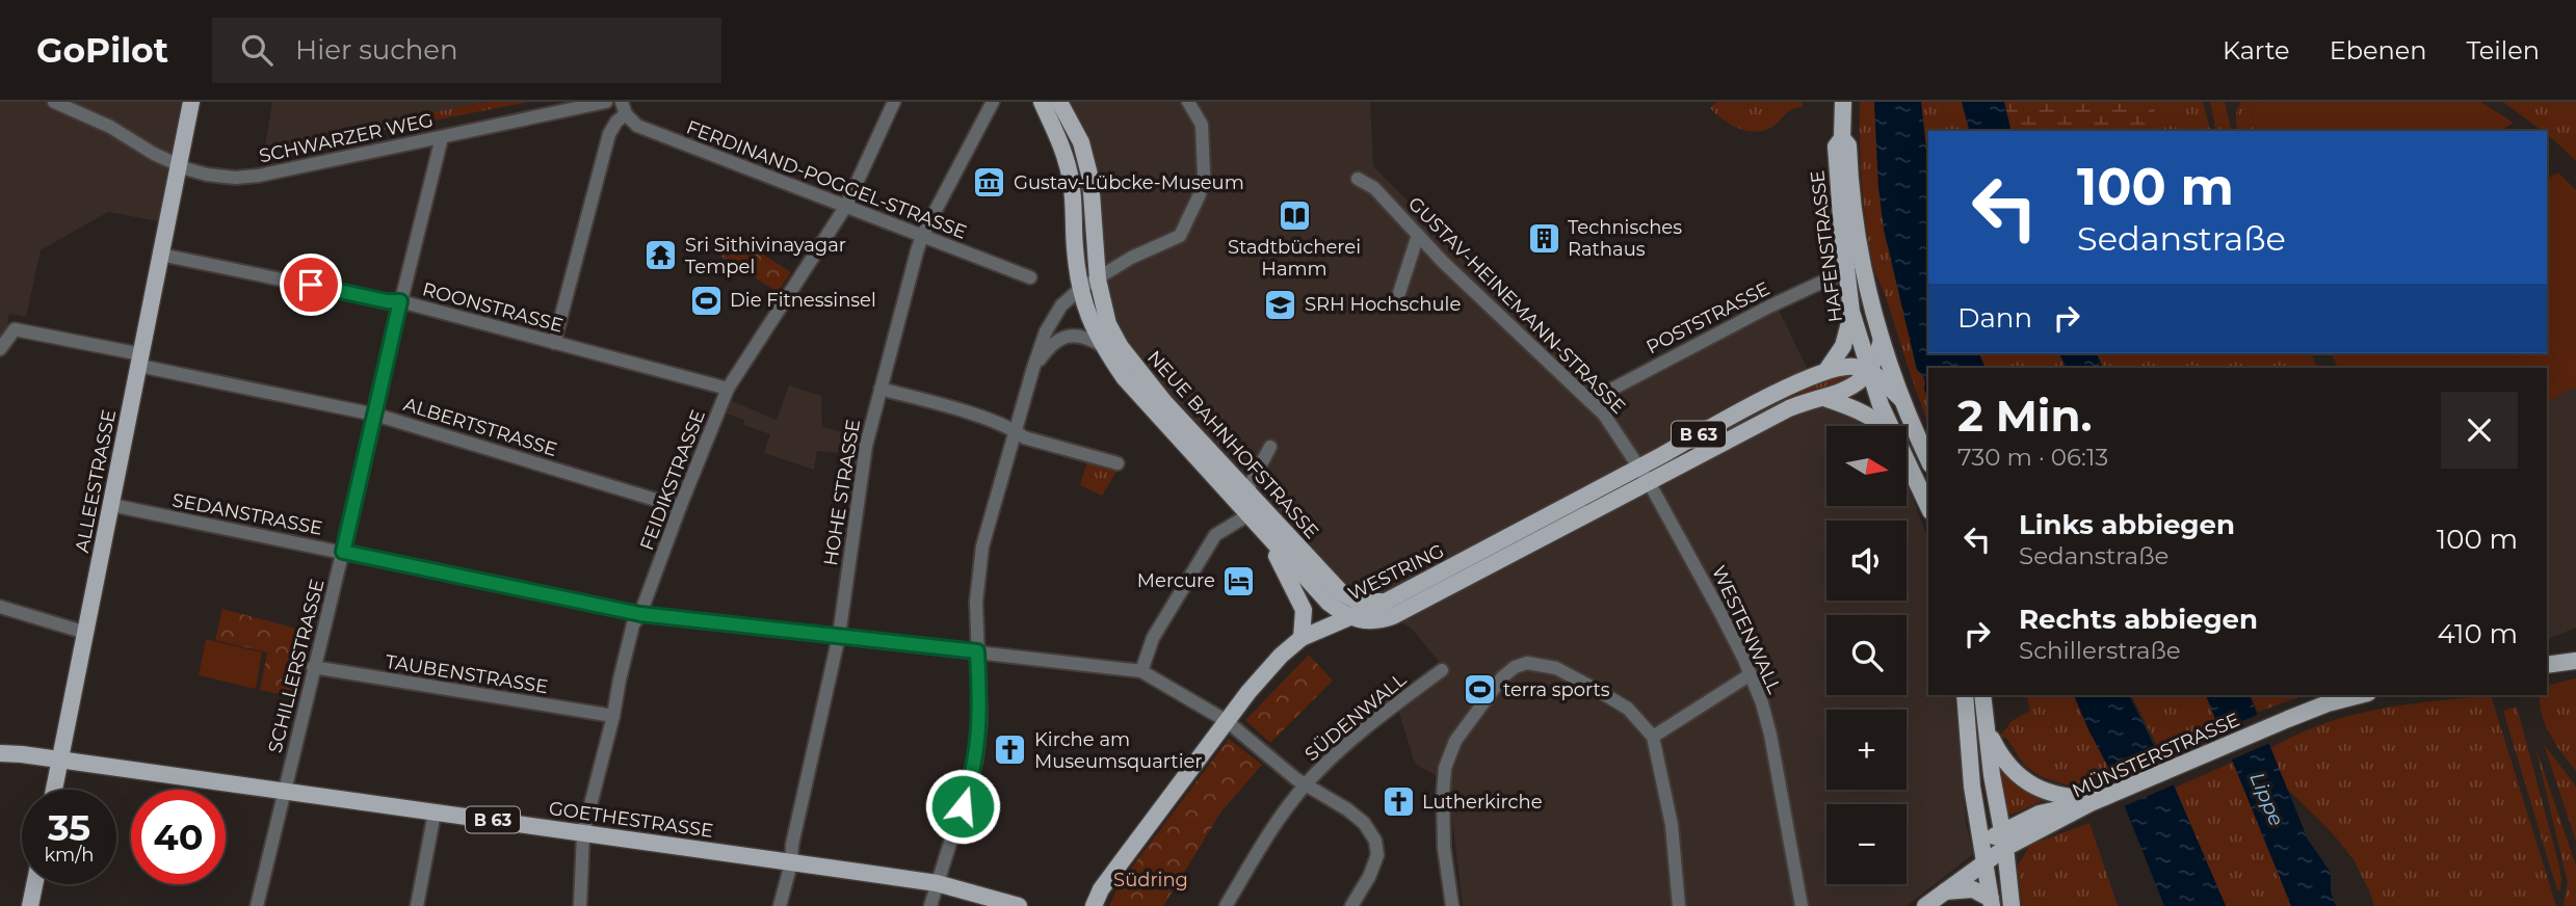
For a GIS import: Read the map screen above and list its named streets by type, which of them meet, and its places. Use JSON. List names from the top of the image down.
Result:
{
  "streets": {
    "main road": [
      "HAFENSTRASSE",
      "B 63",
      "NEUE BAHNHOFSTRASSE",
      "ALLEESTRASSE",
      "WESTRING",
      "MÜNSTERSTRASSE",
      "GOETHESTRASSE"
    ],
    "street": [
      "SCHWARZER WEG",
      "FERDINAND-POGGEL-STRASSE",
      "GUSTAV-HEINEMANN-STRASSE",
      "ROONSTRASSE",
      "POSTSTRASSE",
      "ALBERTSTRASSE",
      "FEIDIKSTRASSE",
      "HOHE STRASSE",
      "SEDANSTRASSE",
      "WESTENWALL",
      "SCHILLERSTRASSE",
      "TAUBENSTRASSE",
      "SÜDENWALL"
    ]
  },
  "crossings": [
    ["SCHWARZER WEG", "ALLEESTRASSE"],
    ["SCHWARZER WEG", "SCHILLERSTRASSE"],
    ["FERDINAND-POGGEL-STRASSE", "FEIDIKSTRASSE"],
    ["FERDINAND-POGGEL-STRASSE", "HOHE STRASSE"],
    ["HAFENSTRASSE", "POSTSTRASSE"],
    ["HAFENSTRASSE", "B 63"],
    ["GUSTAV-HEINEMANN-STRASSE", "POSTSTRASSE"],
    ["GUSTAV-HEINEMANN-STRASSE", "B 63"],
    ["GUSTAV-HEINEMANN-STRASSE", "WESTRING"],
    ["GUSTAV-HEINEMANN-STRASSE", "WESTENWALL"],
    ["ROONSTRASSE", "FEIDIKSTRASSE"],
    ["ROONSTRASSE", "ALLEESTRASSE"],
    ["ROONSTRASSE", "SCHILLERSTRASSE"],
    ["ALBERTSTRASSE", "FEIDIKSTRASSE"],
    ["ALBERTSTRASSE", "ALLEESTRASSE"],
    ["ALBERTSTRASSE", "SCHILLERSTRASSE"],
    ["B 63", "NEUE BAHNHOFSTRASSE"],
    ["B 63", "ALLEESTRASSE"],
    ["B 63", "SEDANSTRASSE"],
    ["B 63", "WESTRING"],
    ["B 63", "WESTENWALL"],
    ["B 63", "GOETHESTRASSE"],
    ["NEUE BAHNHOFSTRASSE", "WESTRING"],
    ["FEIDIKSTRASSE", "SEDANSTRASSE"],
    ["FEIDIKSTRASSE", "TAUBENSTRASSE"],
    ["FEIDIKSTRASSE", "GOETHESTRASSE"],
    ["ALLEESTRASSE", "SEDANSTRASSE"],
    ["ALLEESTRASSE", "GOETHESTRASSE"],
    ["HOHE STRASSE", "SEDANSTRASSE"],
    ["HOHE STRASSE", "GOETHESTRASSE"],
    ["SEDANSTRASSE", "SCHILLERSTRASSE"],
    ["SEDANSTRASSE", "SÜDENWALL"],
    ["WESTRING", "WESTENWALL"],
    ["SCHILLERSTRASSE", "TAUBENSTRASSE"],
    ["SCHILLERSTRASSE", "GOETHESTRASSE"]
  ],
  "water": ["Lippe"],
  "parks": ["Südring"],
  "places": {
    "museum": ["Gustav-Lübcke-Museum"],
    "library": ["Stadtbücherei Hamm"],
    "building": ["Technisches Rathaus"],
    "temple": ["Sri Sithivinayagar Tempel"],
    "sports": ["Die Fitnessinsel", "terra sports"],
    "school or university": ["SRH Hochschule"],
    "hotel": ["Mercure"],
    "church": ["Kirche am Museumsquartier", "Lutherkirche"]
  },
  "north": "right",
  "page": {
    "header": "GoPilot",
    "search": "Hier suchen",
    "nav": ["Karte", "Ebenen", "Teilen"],
    "turn": ["100 m", "Sedanstraße"],
    "then": "Dann",
    "heading": ["2 Min.", "730 m · 06:13"],
    "map_buttons": ["+", "−"],
    "list": [
      {
        "name": "Links abbiegen",
        "note": "Sedanstraße",
        "value": "100 m"
      },
      {
        "name": "Rechts abbiegen",
        "note": "Schillerstraße",
        "value": "410 m"
      }
    ],
    "speed": "35 km/h",
    "limit": "40"
  }
}
